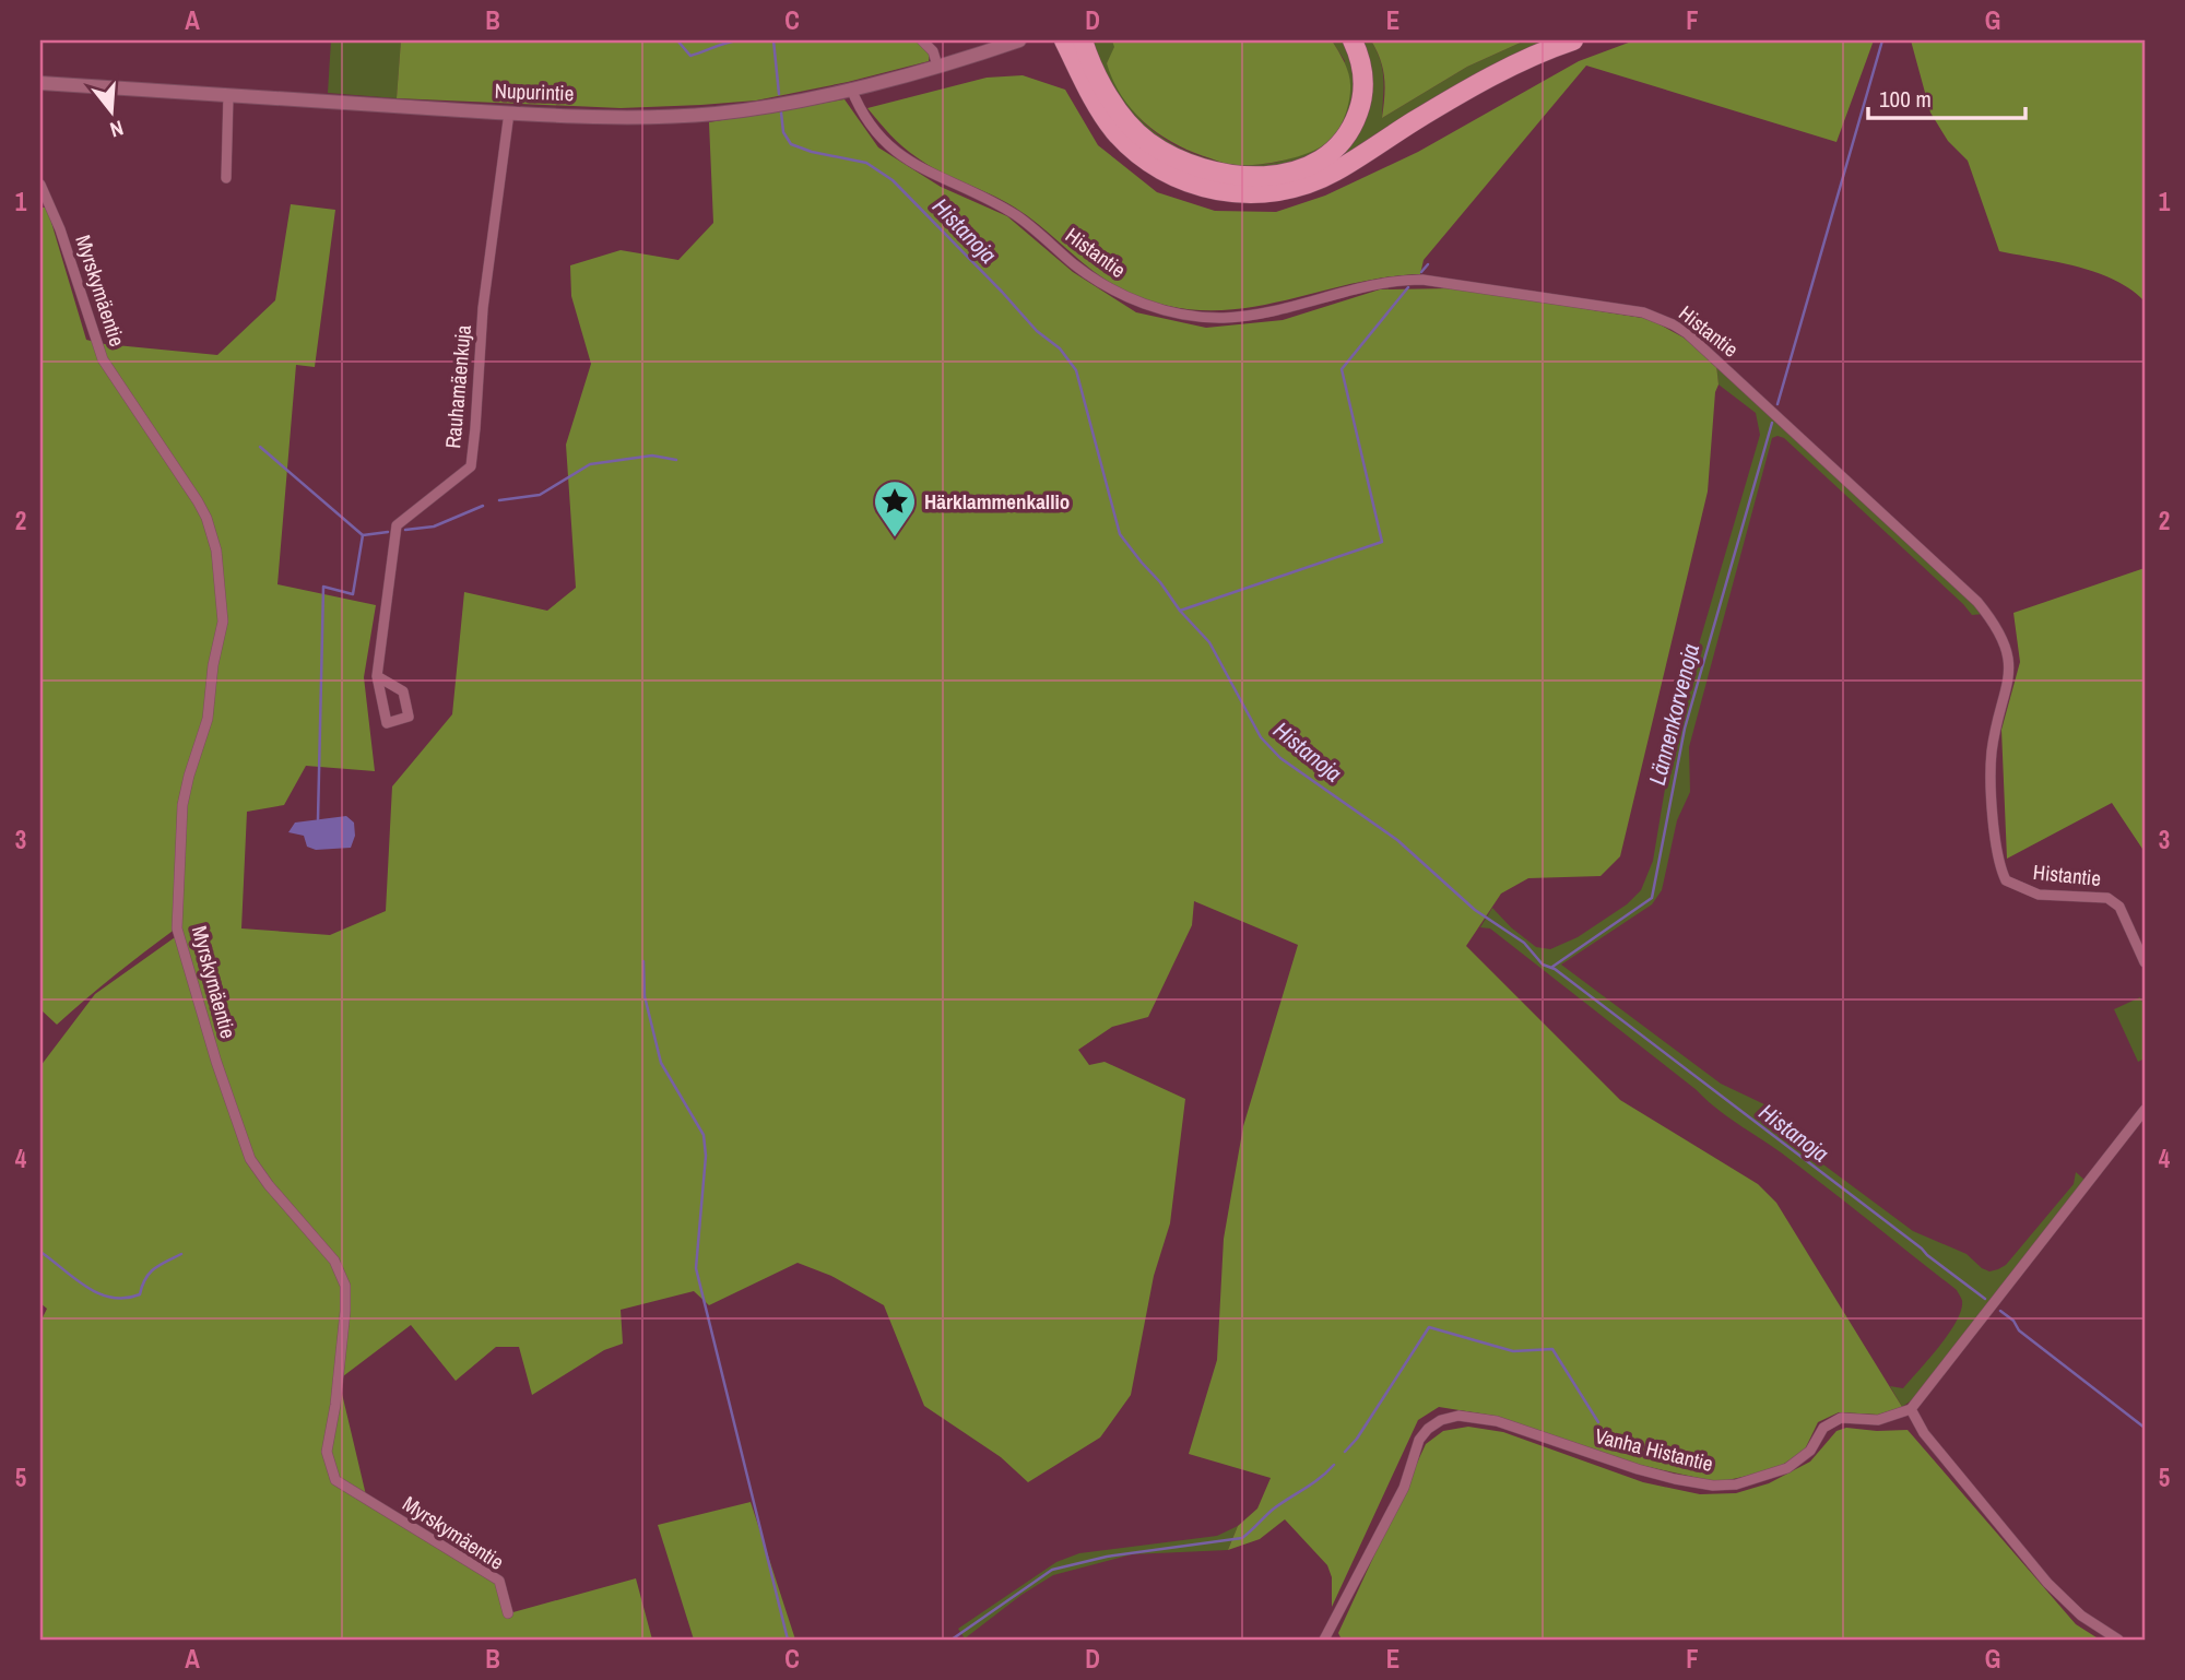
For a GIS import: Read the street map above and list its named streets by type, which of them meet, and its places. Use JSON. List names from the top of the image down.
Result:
{
  "streets": {
    "main road": ["Nupurintie"],
    "street": [
      "Histantie",
      "Myrskymäentie",
      "Rauhamäenkuja",
      "Vanha Histantie"
    ]
  },
  "crossings": [
    ["Nupurintie", "Histantie"],
    ["Nupurintie", "Rauhamäenkuja"]
  ],
  "water": ["Histanoja", "Lännenkorvenoja"],
  "places": {
    "place": ["Härklammenkallio"]
  },
  "scale_bar": "100 m",
  "north": "bottom",
  "grid": {
    "columns": [
      "A",
      "B",
      "C",
      "D",
      "E",
      "F",
      "G"
    ],
    "rows": [
      "1",
      "2",
      "3",
      "4",
      "5"
    ]
  }
}
